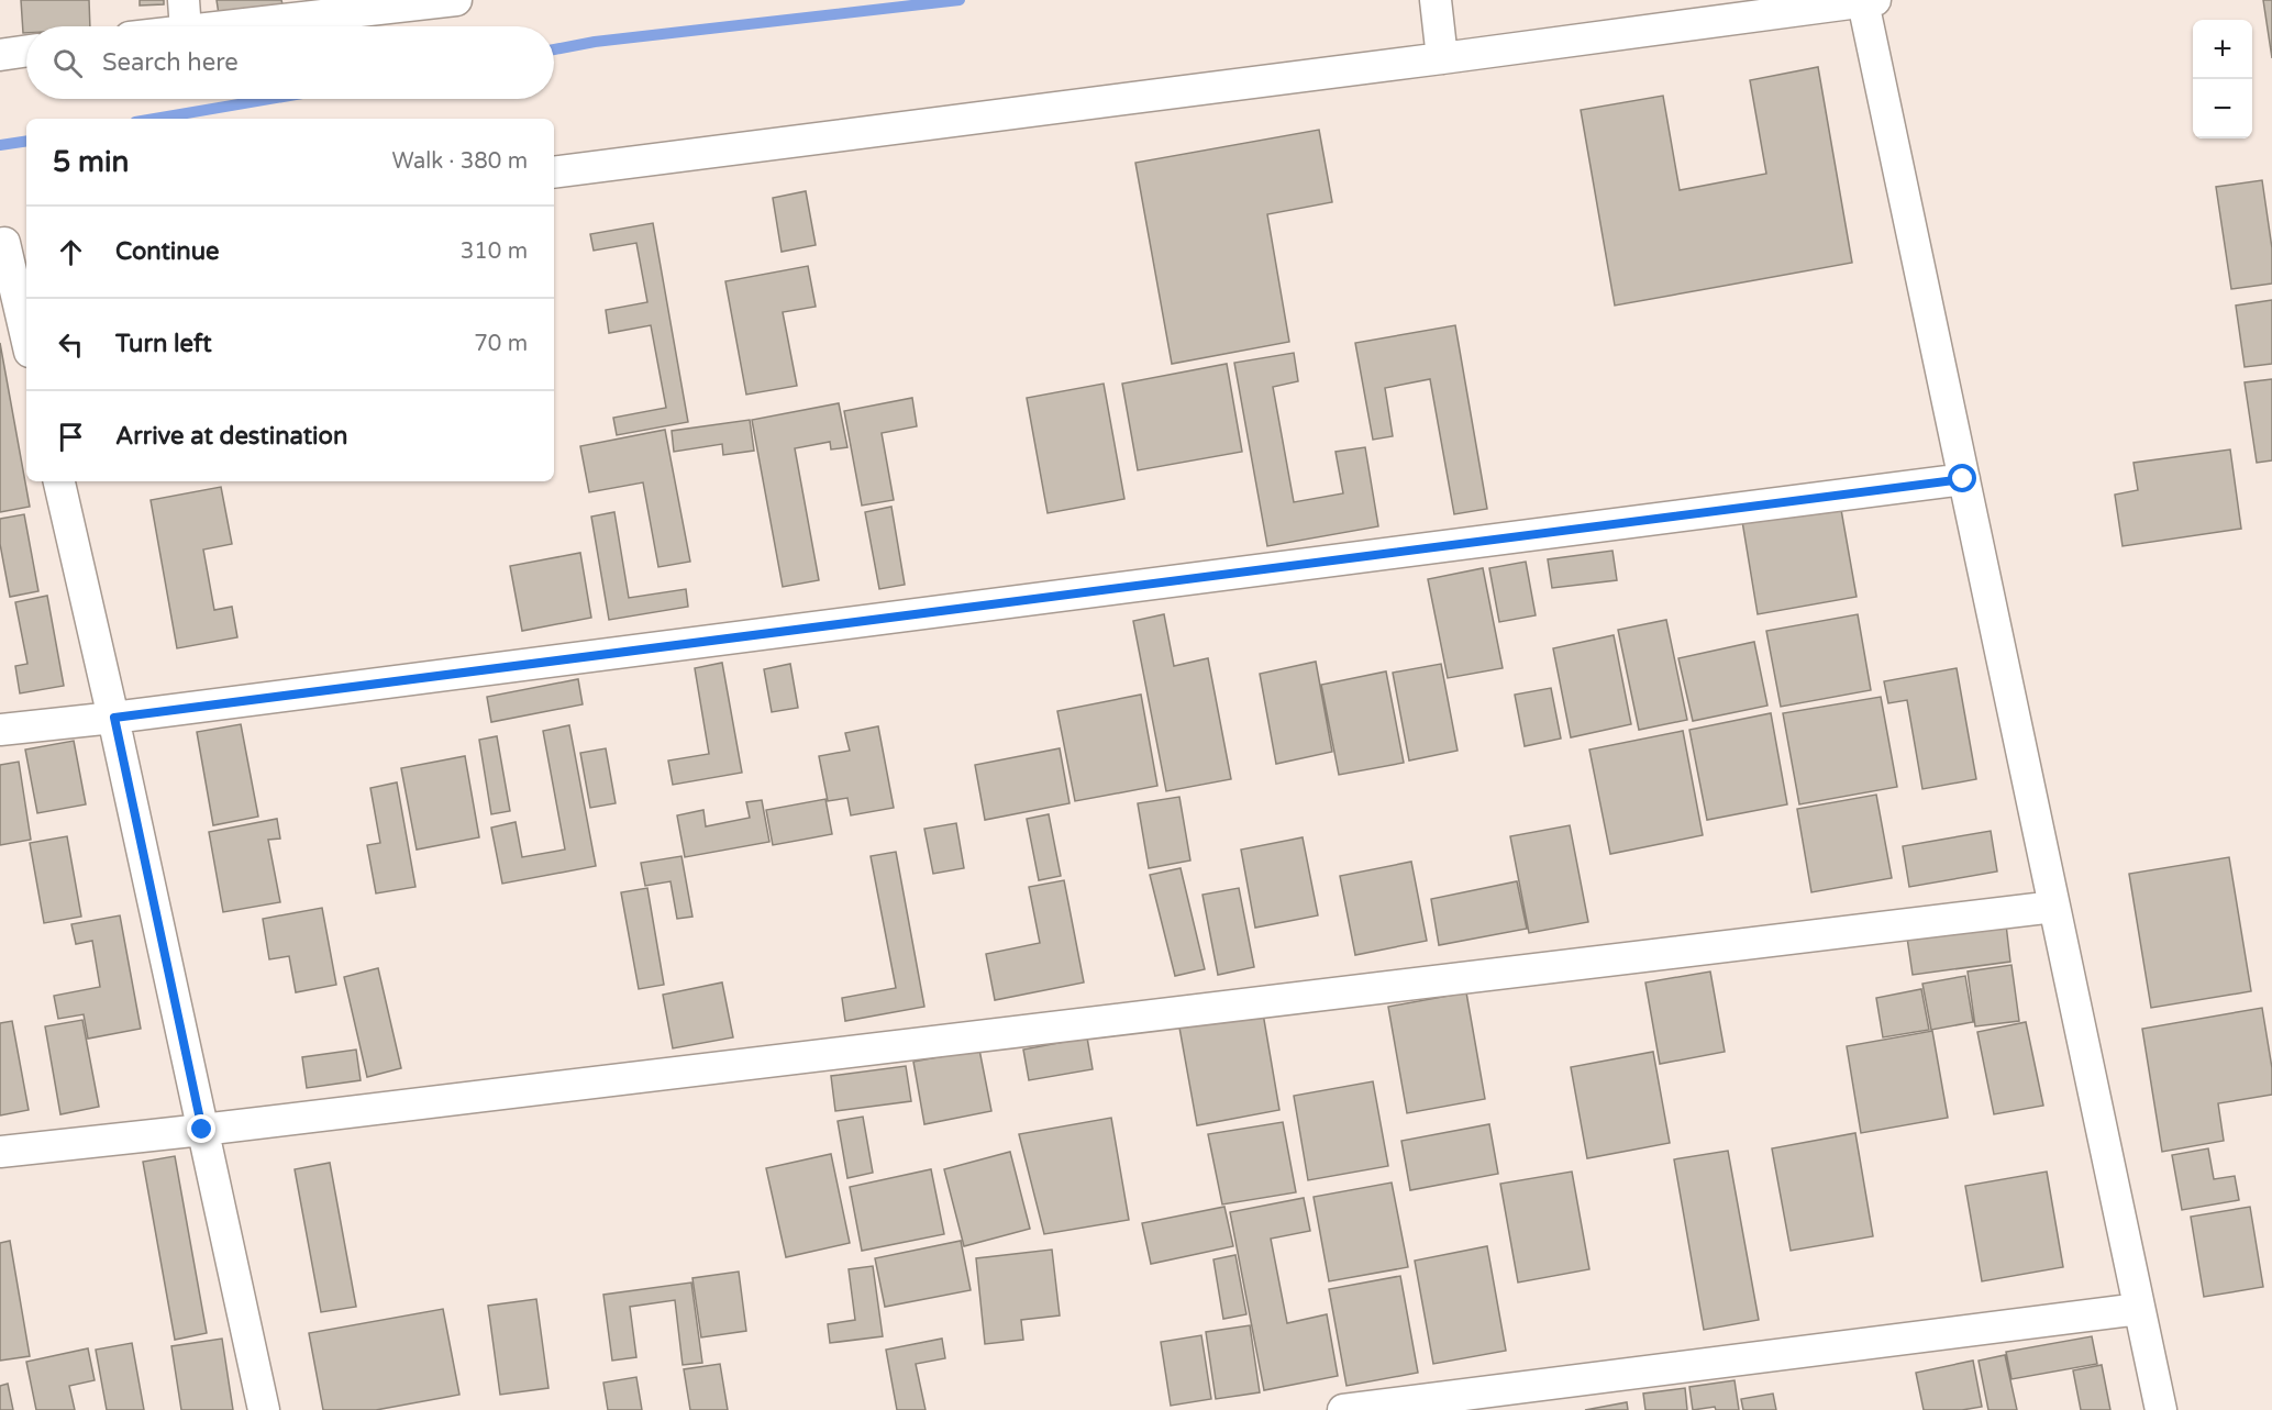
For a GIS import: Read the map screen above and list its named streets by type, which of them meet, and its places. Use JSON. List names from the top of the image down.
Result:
{
  "page": {
    "map_buttons": ["+", "−"],
    "search": "Search here",
    "heading": ["5 min", "Walk · 380 m"],
    "list": [
      ["Continue", "310 m"],
      ["Turn left", "70 m"],
      "Arrive at destination"
    ]
  }
}
